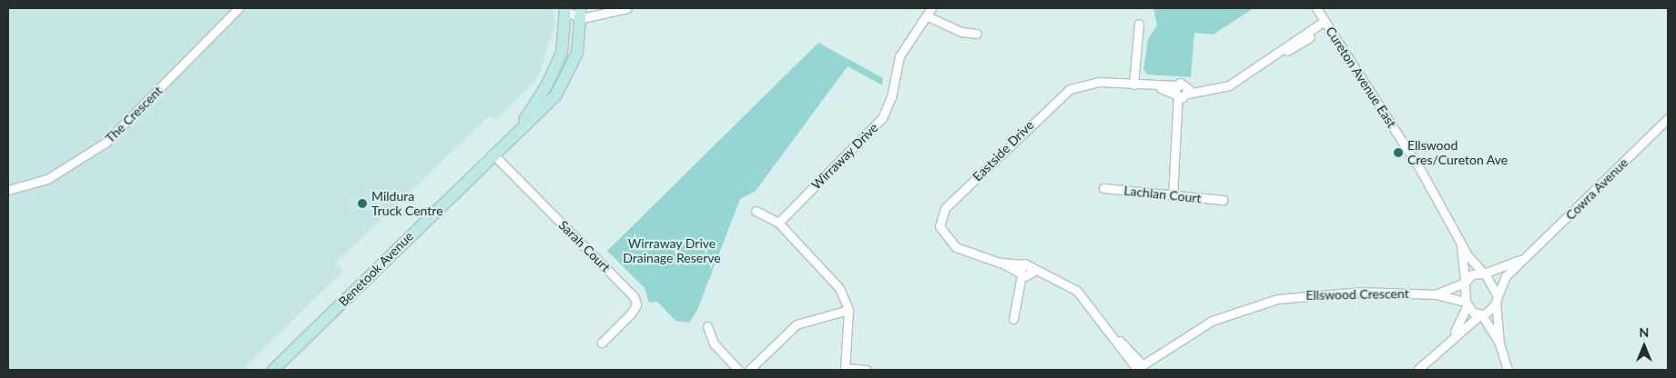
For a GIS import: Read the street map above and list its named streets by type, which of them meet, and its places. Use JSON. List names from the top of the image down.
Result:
{
  "streets": {
    "main road": ["Benetook Avenue"],
    "street": [
      "Cureton Avenue East",
      "The Crescent",
      "Eastside Drive",
      "Wirraway Drive",
      "Cowra Avenue",
      "Lachlan Court",
      "Sarah Court",
      "Ellswood Crescent"
    ]
  },
  "crossings": [
    ["Cureton Avenue East", "Eastside Drive"],
    ["Cureton Avenue East", "Cowra Avenue"],
    ["Cureton Avenue East", "Ellswood Crescent"],
    ["Eastside Drive", "Ellswood Crescent"],
    ["Cowra Avenue", "Ellswood Crescent"],
    ["Sarah Court", "Benetook Avenue"]
  ],
  "parks": ["Wirraway Drive Drainage Reserve"],
  "places": ["Ellswood Cres/Cureton Ave", "Mildura Truck Centre"],
  "north": "top"
}
